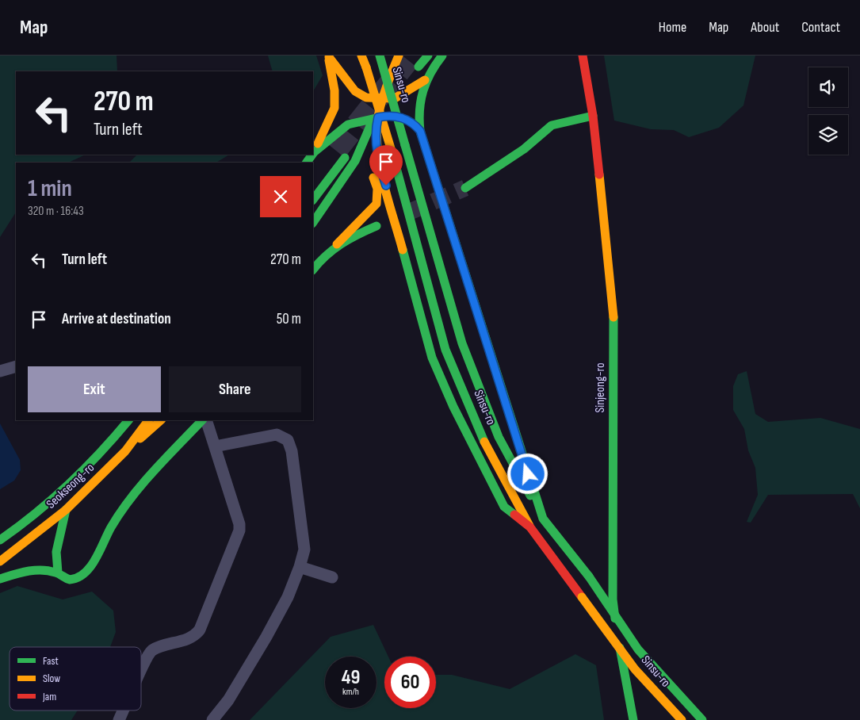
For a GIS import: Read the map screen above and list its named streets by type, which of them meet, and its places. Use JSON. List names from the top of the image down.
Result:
{
  "streets": {
    "main road": ["Sinsu-ro", "Sinjeong-ro", "Seokseong-ro"]
  },
  "legend": ["Fast", "Slow", "Jam"],
  "page": {
    "header": "Map",
    "nav": [
      "Home",
      "Map",
      "About",
      "Contact"
    ],
    "turn": ["270 m", "Turn left"],
    "heading": ["1 min", "320 m · 16:43"],
    "list": [
      {
        "name": "Turn left",
        "value": "270 m"
      },
      {
        "name": "Arrive at destination",
        "value": "50 m"
      }
    ],
    "buttons": ["Exit", "Share"],
    "speed": "49 km/h",
    "limit": "60"
  }
}
